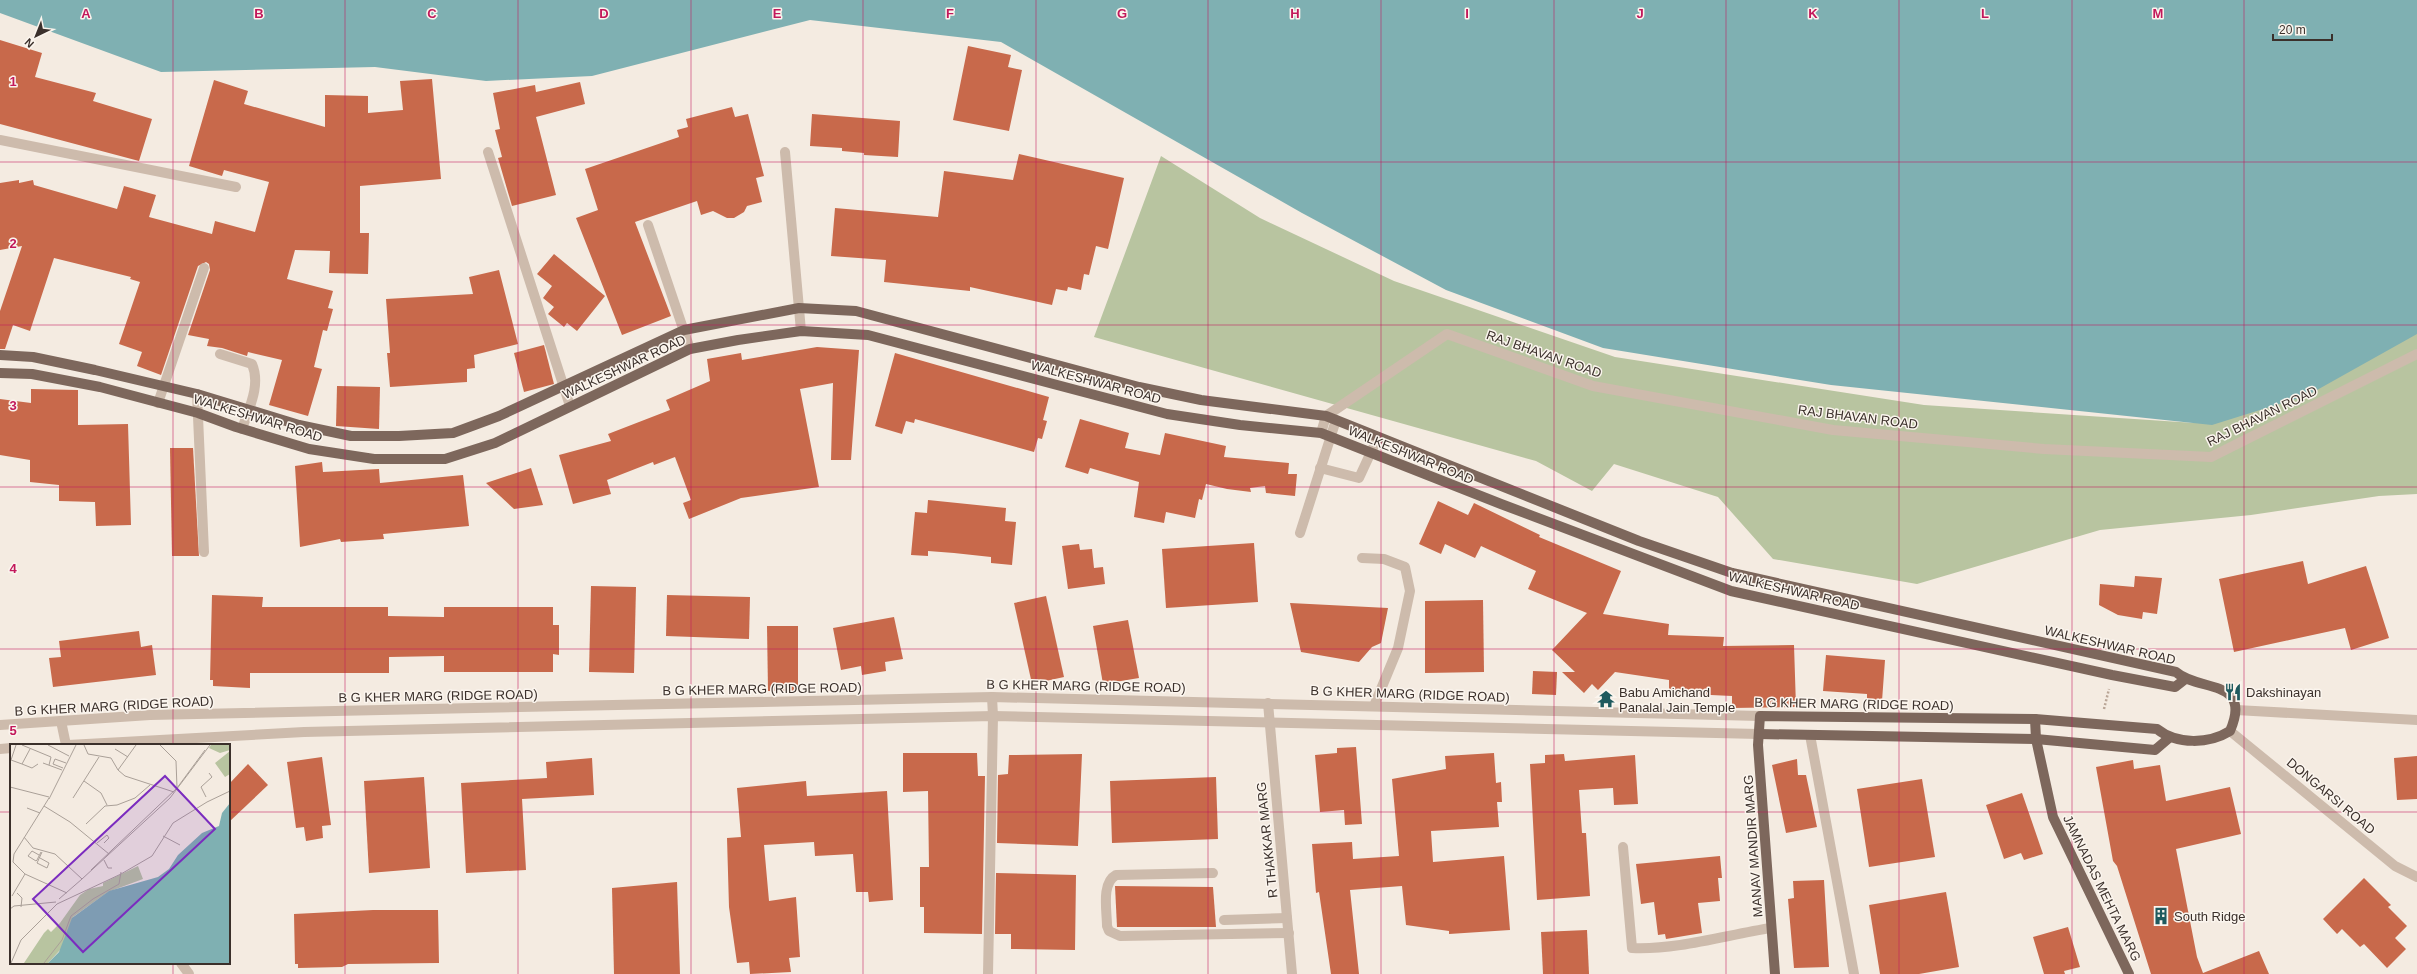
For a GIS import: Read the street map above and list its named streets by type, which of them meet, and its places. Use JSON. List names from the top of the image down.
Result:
{
  "streets": {
    "main road": [
      "WALKESHWAR ROAD",
      "B G KHER MARG (RIDGE ROAD)",
      "MANAV MANDIR MARG",
      "JAMNADAS MEHTA MARG"
    ],
    "street": ["RAJ BHAVAN ROAD", "DONGARSI ROAD", "R THAKKAR MARG"]
  },
  "crossings": [
    ["RAJ BHAVAN ROAD", "WALKESHWAR ROAD"],
    ["B G KHER MARG (RIDGE ROAD)", "DONGARSI ROAD"],
    ["B G KHER MARG (RIDGE ROAD)", "R THAKKAR MARG"],
    ["B G KHER MARG (RIDGE ROAD)", "MANAV MANDIR MARG"],
    ["B G KHER MARG (RIDGE ROAD)", "JAMNADAS MEHTA MARG"]
  ],
  "places": {
    "restaurant": ["Dakshinayan"],
    "temple": ["Babu Amichand Panalal Jain Temple"],
    "building": ["South Ridge"]
  },
  "scale_bar": "20 m",
  "north": "bottom left",
  "grid": {
    "columns": [
      "A",
      "B",
      "C",
      "D",
      "E",
      "F",
      "G",
      "H",
      "I",
      "J",
      "K",
      "L",
      "M"
    ],
    "rows": [
      "1",
      "2",
      "3",
      "4",
      "5"
    ]
  }
}
